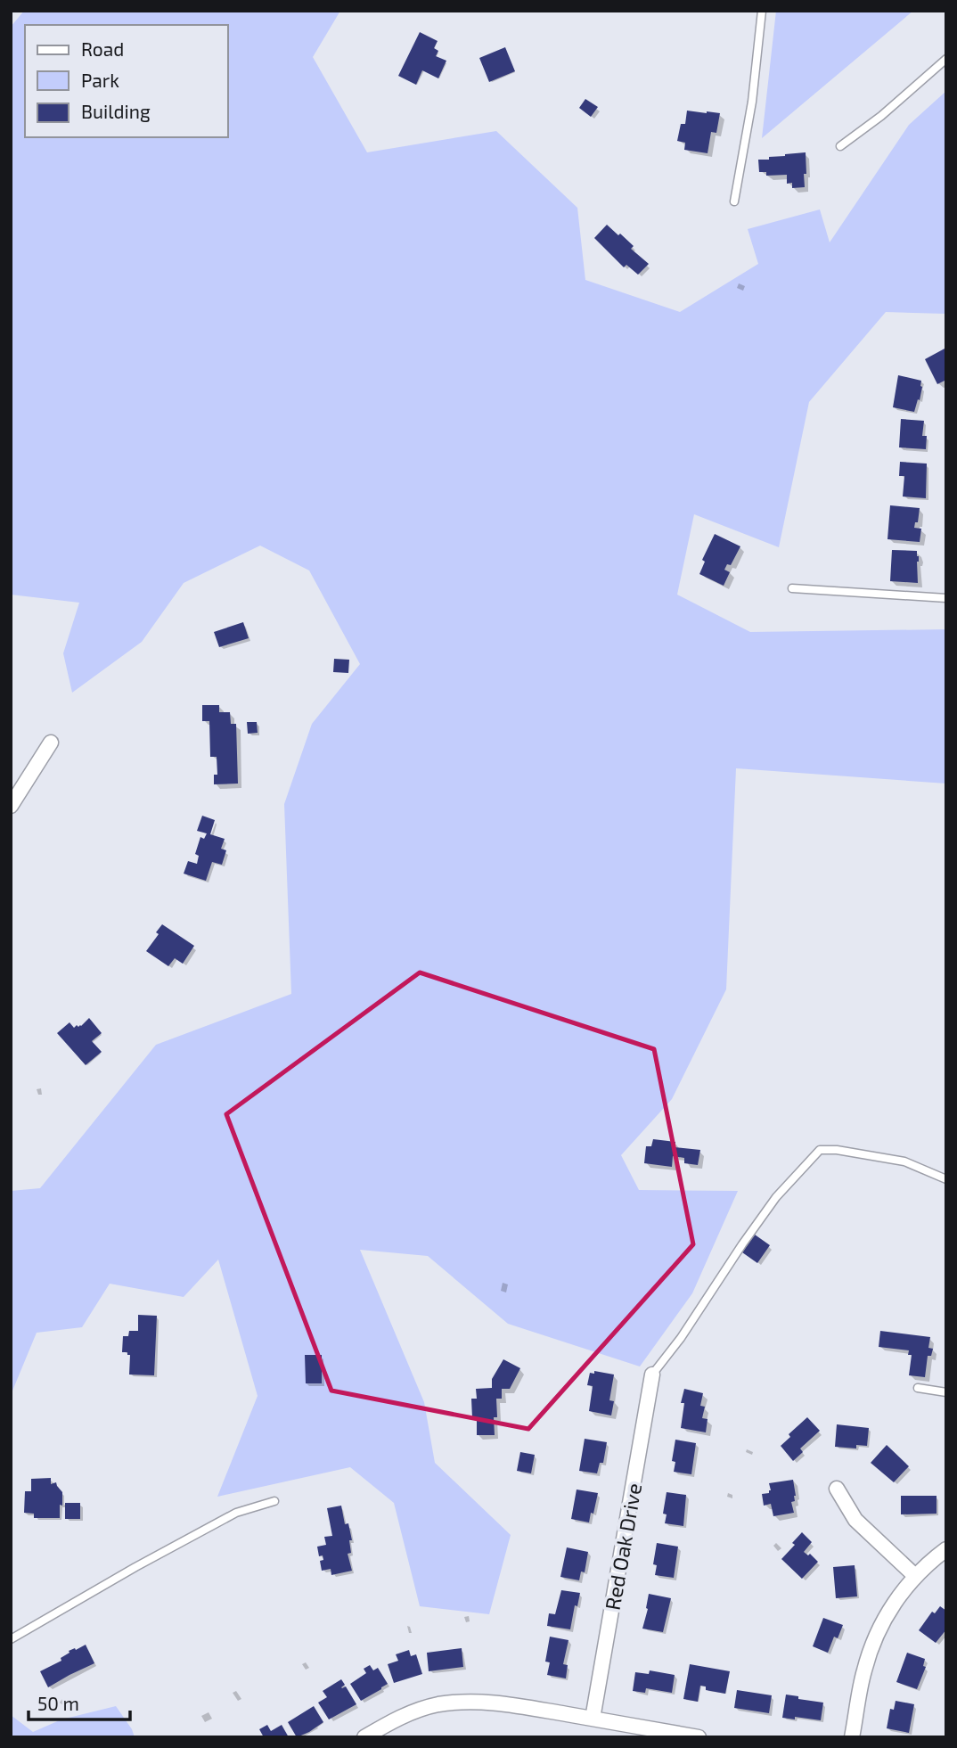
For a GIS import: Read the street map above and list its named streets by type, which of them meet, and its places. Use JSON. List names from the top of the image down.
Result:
{
  "streets": {
    "street": ["Red Oak Drive"]
  },
  "legend": ["Road", "Park", "Building"],
  "scale_bar": "50 m"
}
